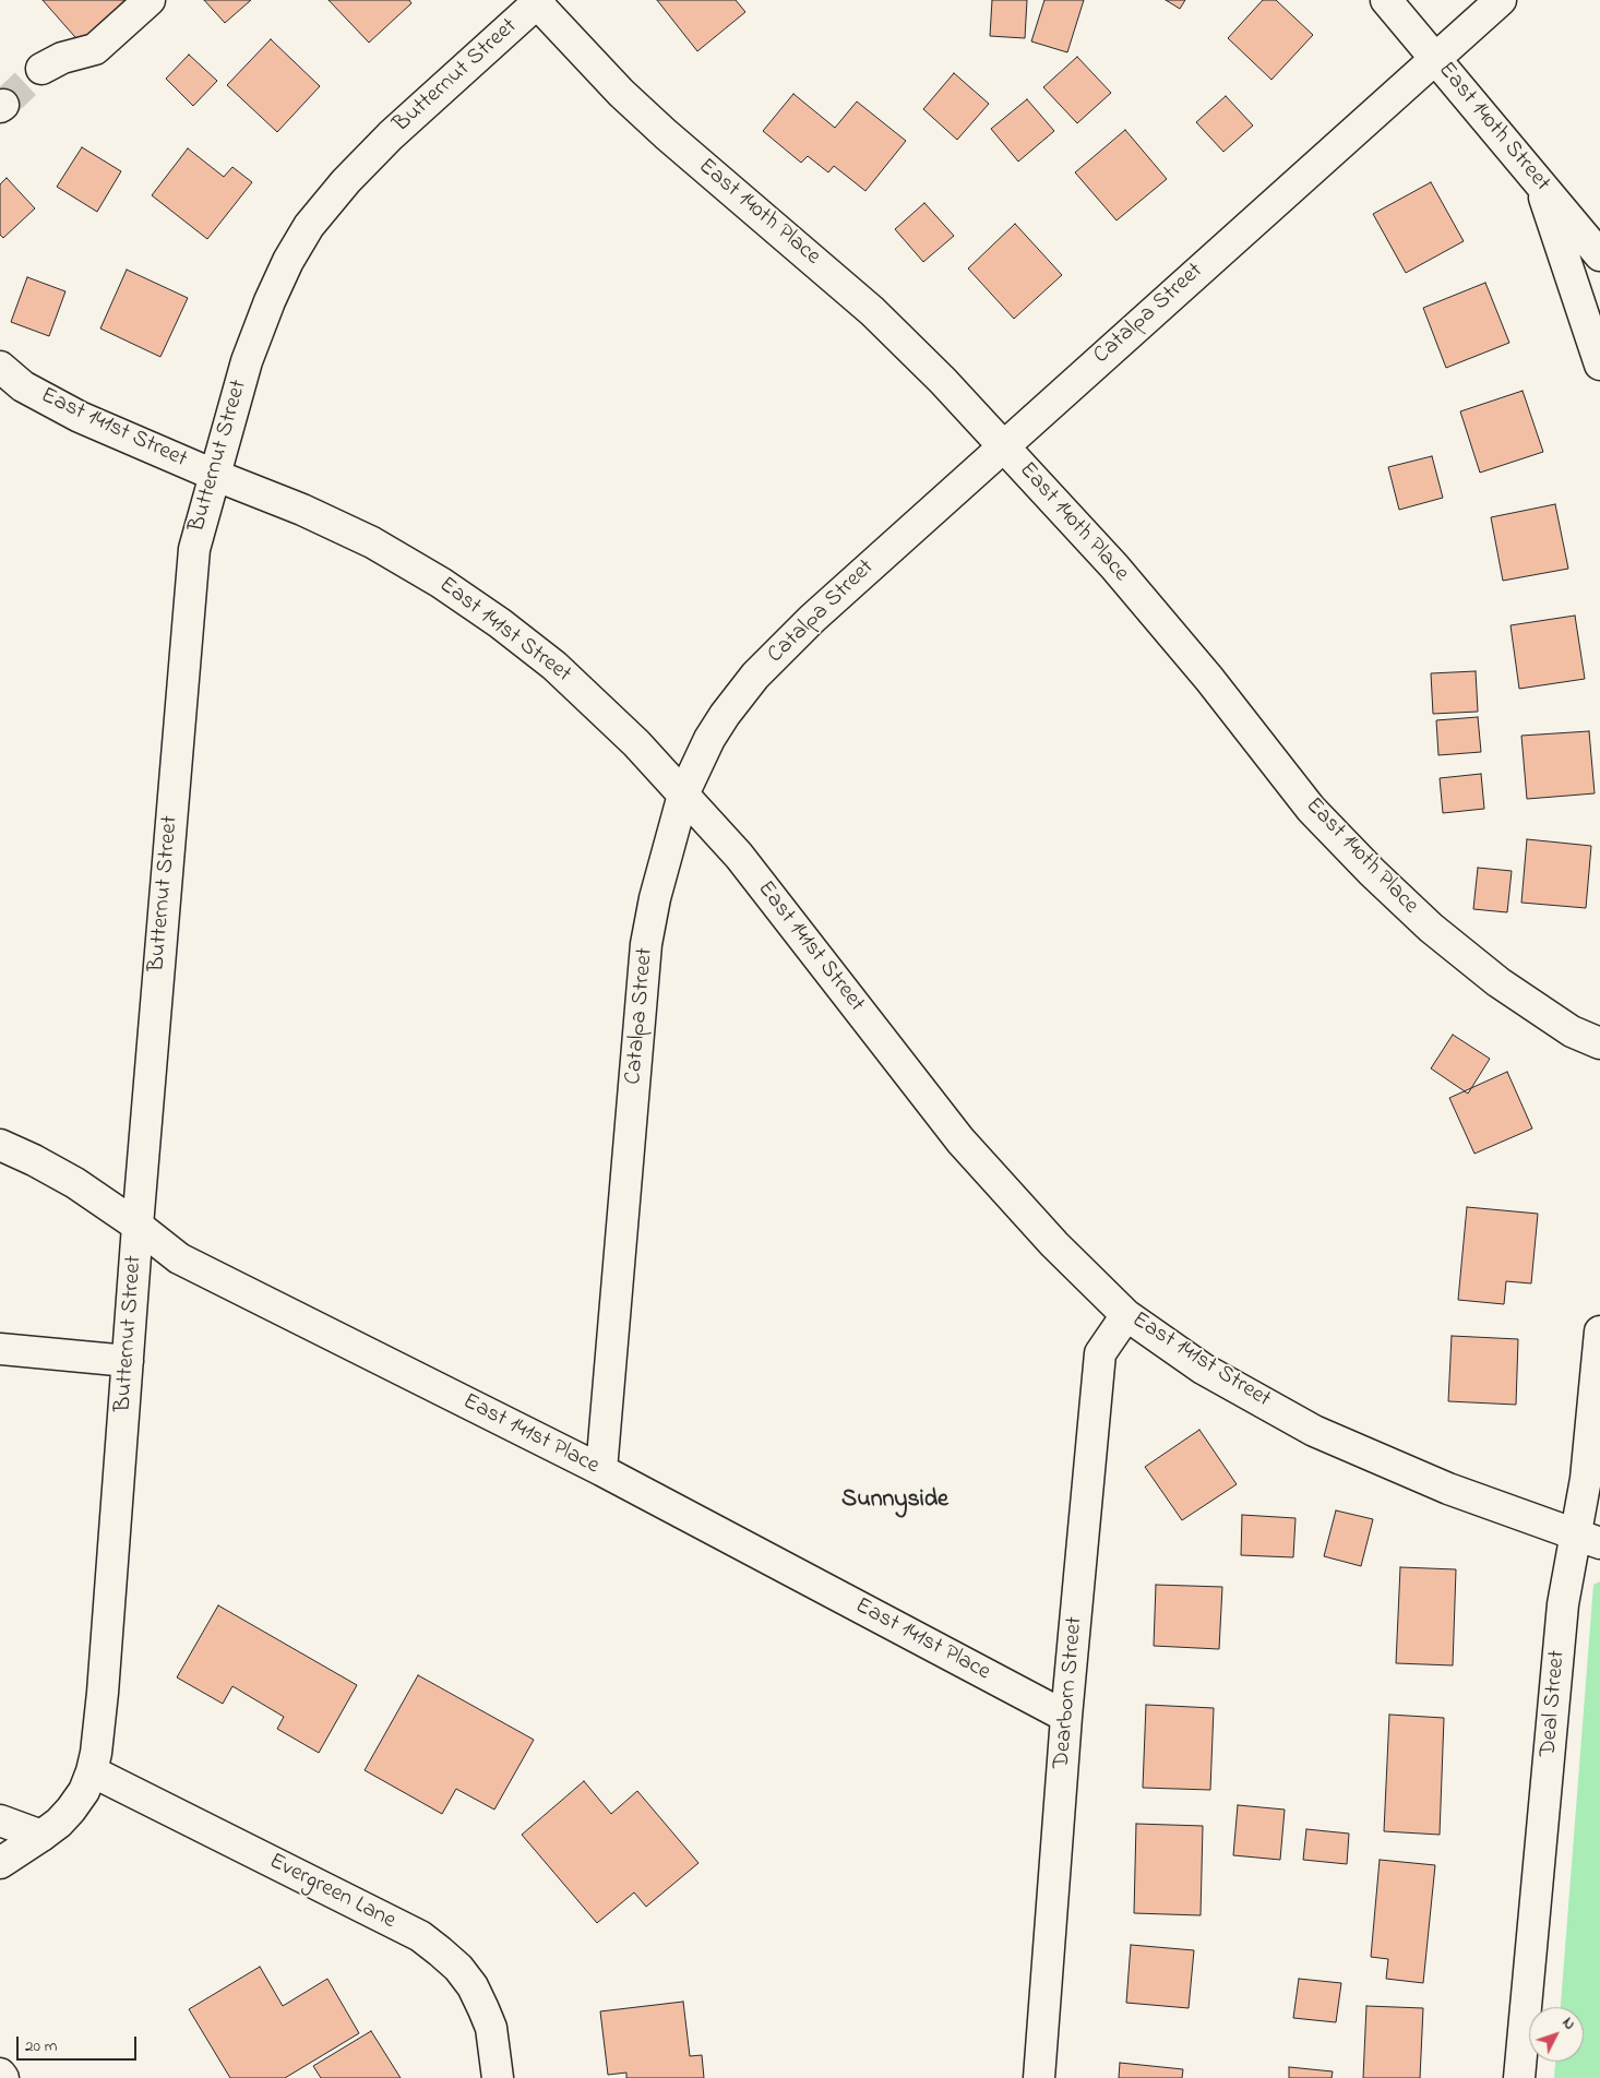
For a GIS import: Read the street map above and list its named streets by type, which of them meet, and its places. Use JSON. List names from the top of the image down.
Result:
{
  "streets": {
    "street": [
      "Butternut Street",
      "East 140th Street",
      "East 140th Place",
      "Catalpa Street",
      "East 141st Street",
      "East 141st Place",
      "Dearborn Street",
      "Deal Street",
      "Evergreen Lane"
    ]
  },
  "crossings": [
    ["Butternut Street", "East 140th Place"],
    ["Butternut Street", "East 141st Street"],
    ["Butternut Street", "East 141st Place"],
    ["Butternut Street", "Evergreen Lane"],
    ["East 140th Street", "Catalpa Street"],
    ["East 140th Place", "Catalpa Street"],
    ["Catalpa Street", "East 141st Street"],
    ["Catalpa Street", "East 141st Place"],
    ["East 141st Street", "Dearborn Street"],
    ["East 141st Street", "Deal Street"],
    ["East 141st Place", "Dearborn Street"]
  ],
  "districts": ["Sunnyside"],
  "scale_bar": "20 m",
  "north": "top right"
}
